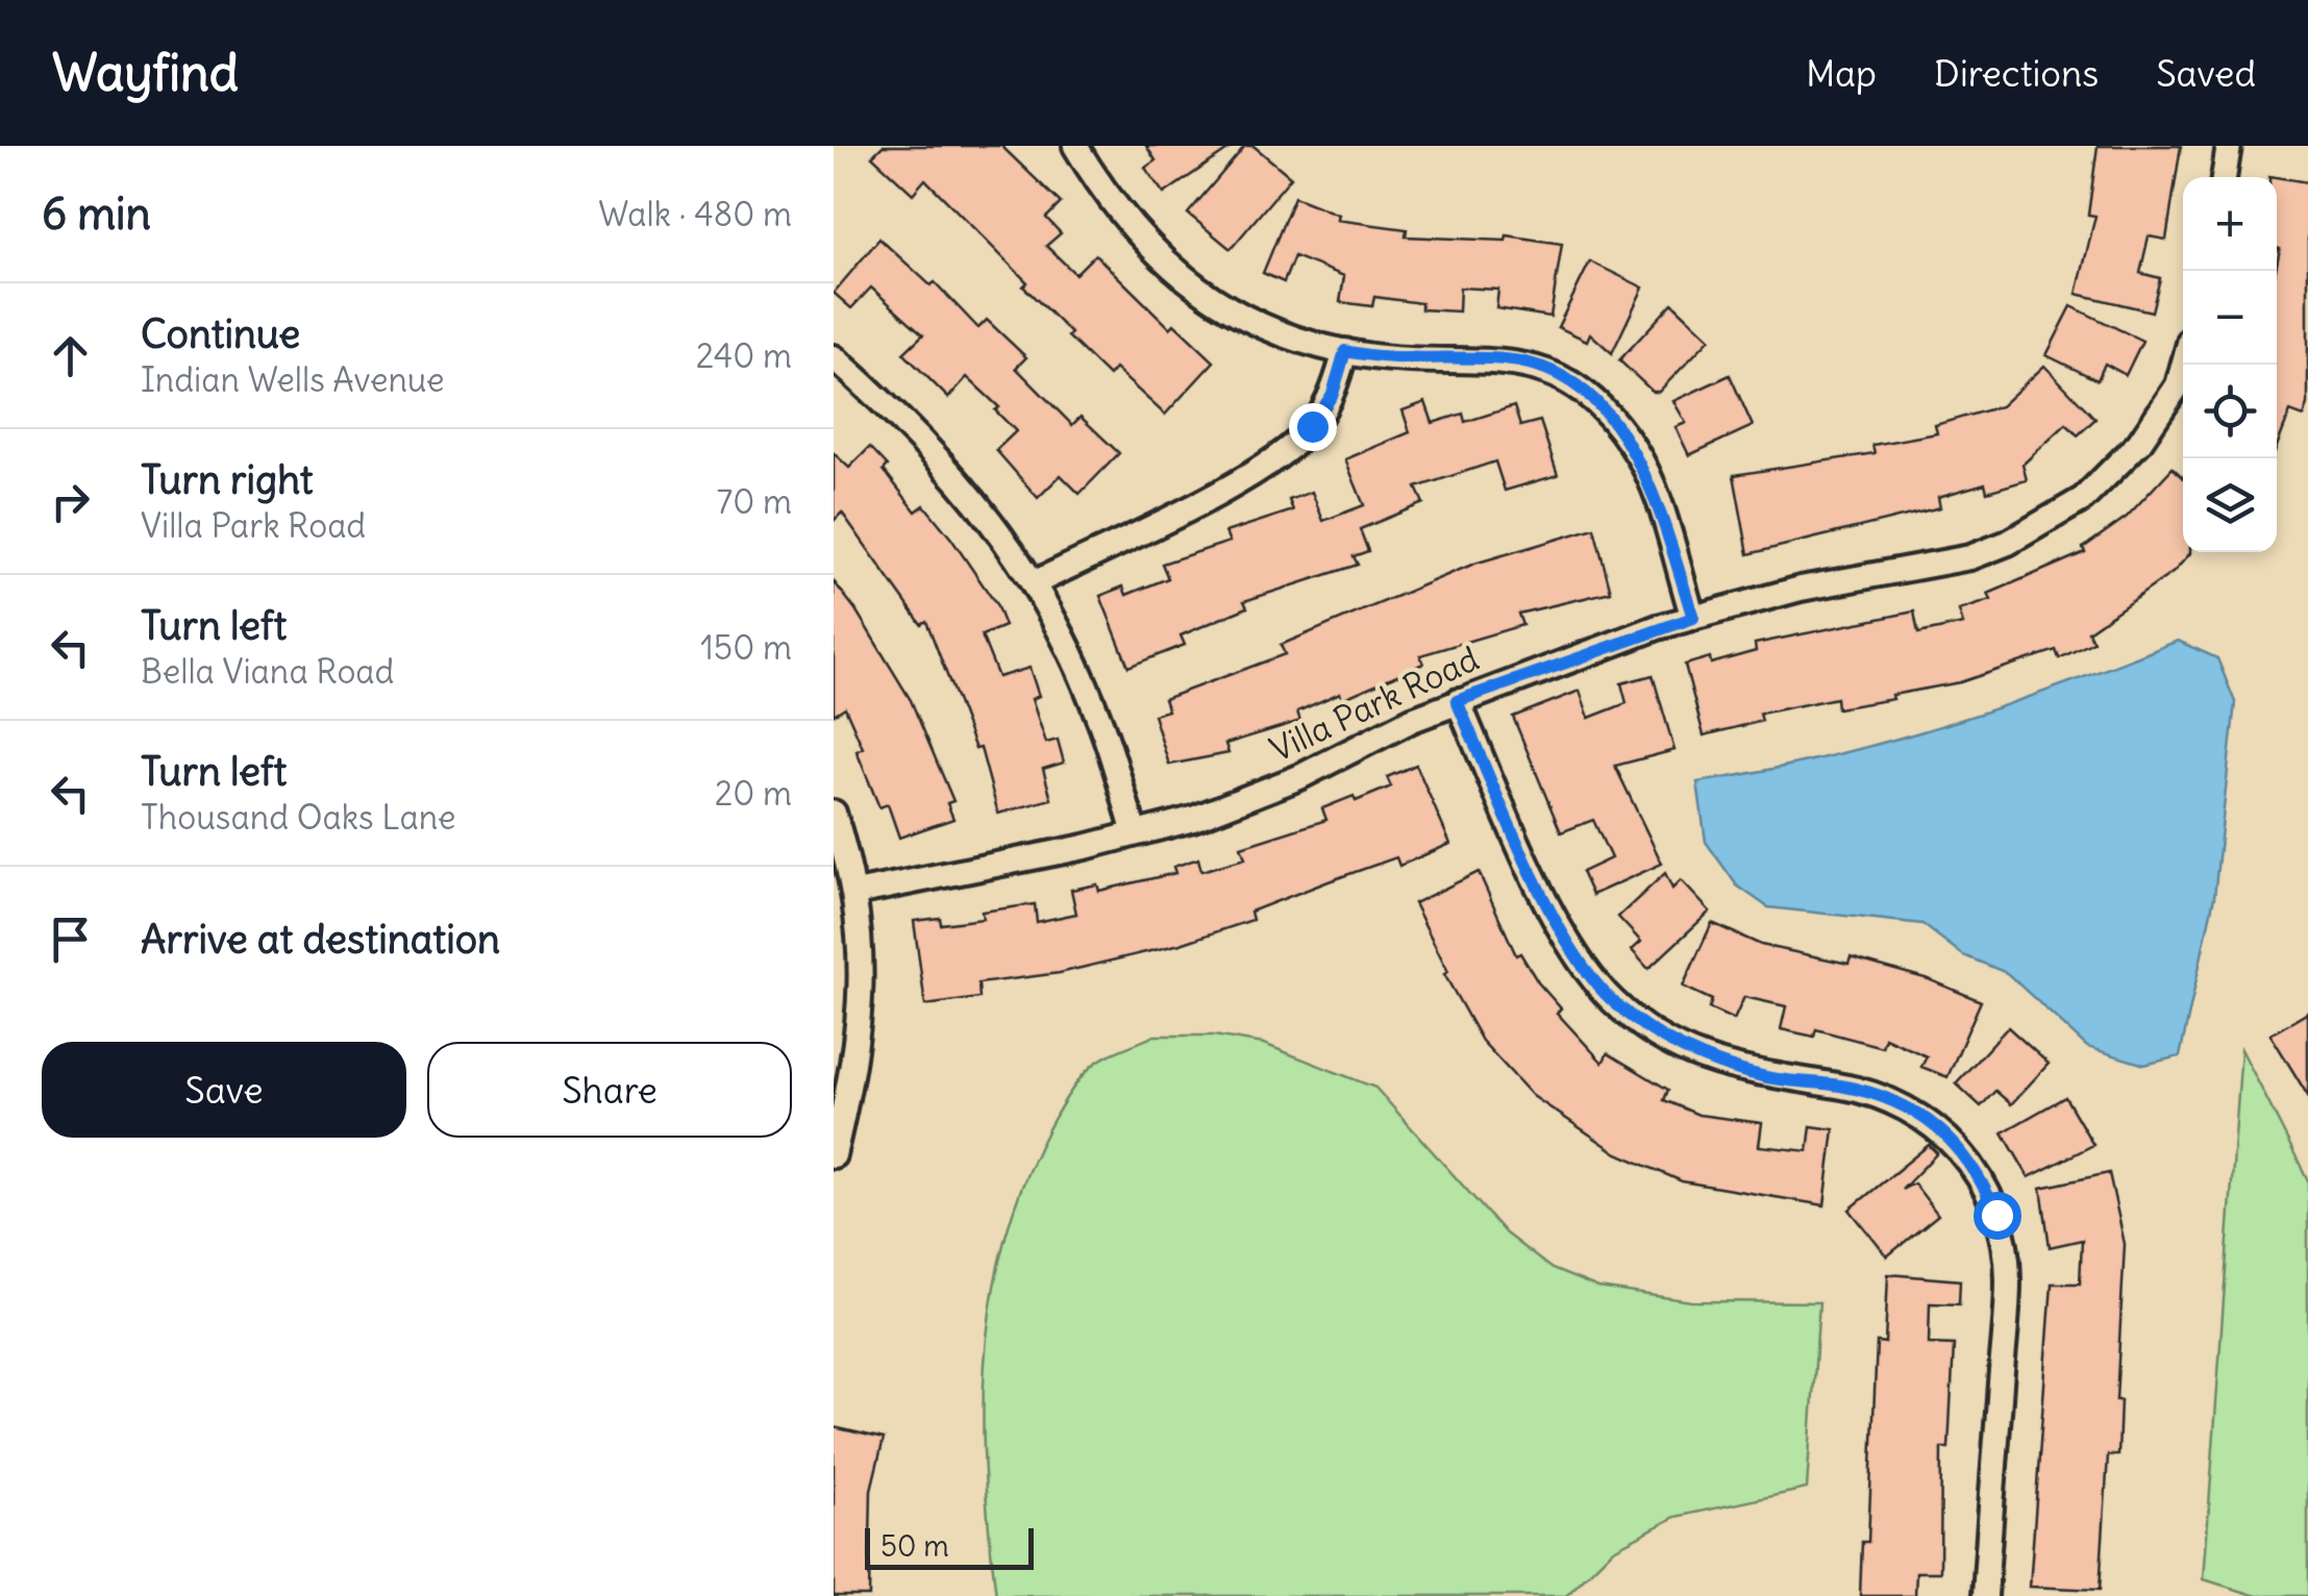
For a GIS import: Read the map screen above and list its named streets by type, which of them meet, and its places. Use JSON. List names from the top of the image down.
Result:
{
  "streets": {
    "street": ["Villa Park Road"]
  },
  "scale_bar": "50 m",
  "page": {
    "header": "Wayfind",
    "nav": ["Map", "Directions", "Saved"],
    "heading": ["6 min", "Walk · 480 m"],
    "map_buttons": ["+", "−"],
    "list": [
      ["Continue", "Indian Wells Avenue", "240 m"],
      ["Turn right", "Villa Park Road", "70 m"],
      ["Turn left", "Bella Viana Road", "150 m"],
      ["Turn left", "Thousand Oaks Lane", "20 m"],
      "Arrive at destination"
    ],
    "buttons": ["Save", "Share"],
    "scale": "50 m"
  }
}
